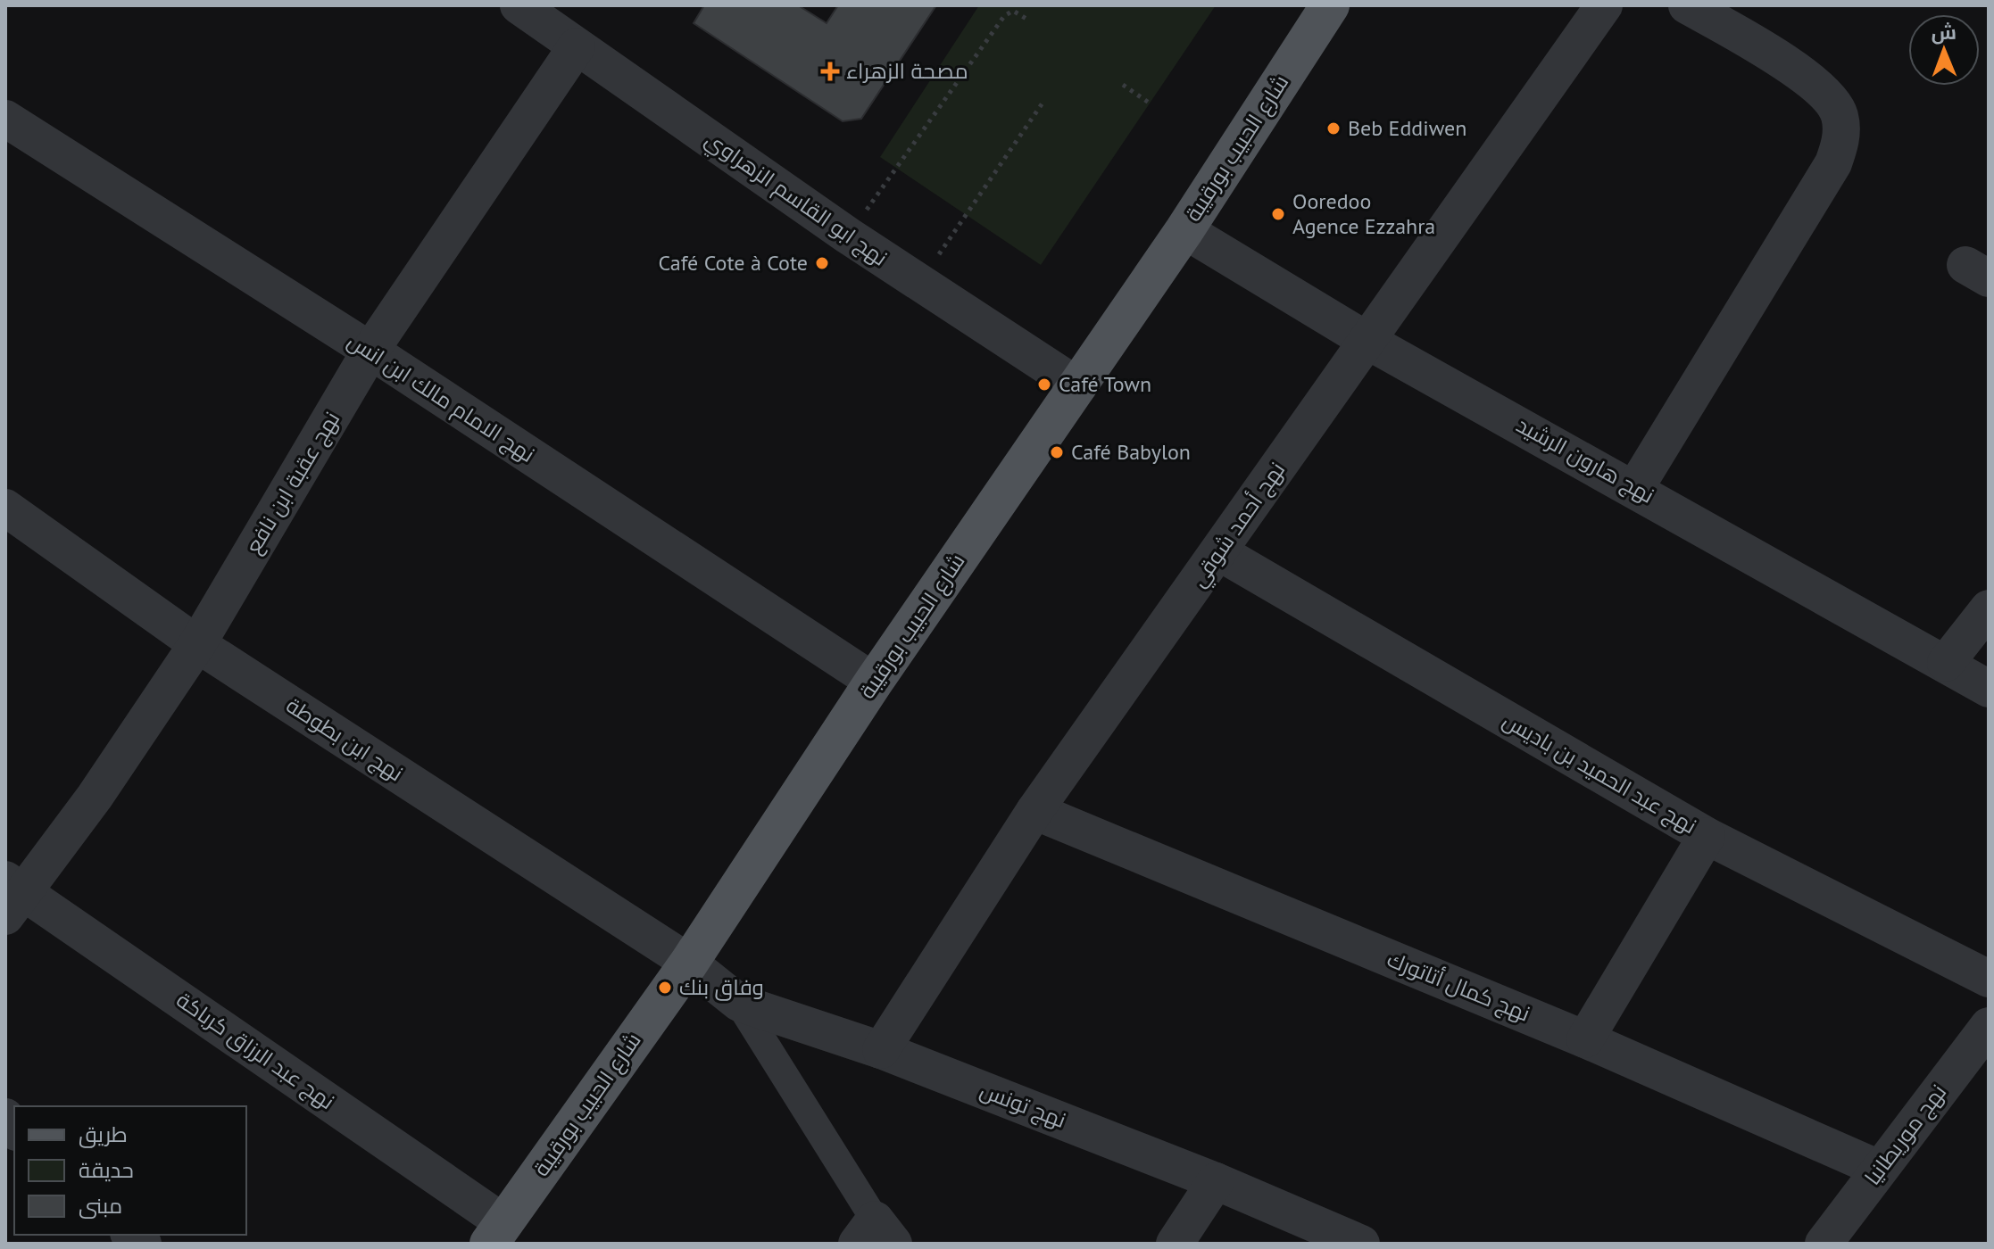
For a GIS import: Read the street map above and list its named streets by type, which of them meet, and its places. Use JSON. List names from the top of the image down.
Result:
{
  "streets": {
    "main road": ["شارع الحبيب بورقيبة"],
    "street": [
      "نهج ابو القاسم الزهراوي",
      "نهج الامام مالك ابن انس",
      "نهج هارون الرشيد",
      "نهج عقبة ابن نافع",
      "نهج أحمد شوقي",
      "نهج ابن بطوطة",
      "نهج عبد الحميد بن باديس",
      "نهج كمال أتاتورك",
      "نهج عبد الرزاق كرباكة",
      "نهج تونس",
      "نهج موريطانيا"
    ]
  },
  "crossings": [
    ["شارع الحبيب بورقيبة", "نهج ابو القاسم الزهراوي"],
    ["شارع الحبيب بورقيبة", "نهج الامام مالك ابن انس"],
    ["شارع الحبيب بورقيبة", "نهج هارون الرشيد"],
    ["شارع الحبيب بورقيبة", "نهج ابن بطوطة"],
    ["شارع الحبيب بورقيبة", "نهج عبد الرزاق كرباكة"],
    ["شارع الحبيب بورقيبة", "نهج تونس"],
    ["نهج ابو القاسم الزهراوي", "نهج عقبة ابن نافع"],
    ["نهج الامام مالك ابن انس", "نهج عقبة ابن نافع"],
    ["نهج هارون الرشيد", "نهج أحمد شوقي"],
    ["نهج عقبة ابن نافع", "نهج ابن بطوطة"],
    ["نهج عقبة ابن نافع", "نهج عبد الرزاق كرباكة"],
    ["نهج أحمد شوقي", "نهج عبد الحميد بن باديس"],
    ["نهج أحمد شوقي", "نهج كمال أتاتورك"],
    ["نهج أحمد شوقي", "نهج تونس"],
    ["نهج ابن بطوطة", "نهج تونس"],
    ["نهج كمال أتاتورك", "نهج موريطانيا"]
  ],
  "places": {
    "health": ["مصحة الزهراء"],
    "other": [
      "Beb Eddiwen",
      "Ooredoo Agence Ezzahra",
      "Café Cote à Cote",
      "Café Town",
      "Café Babylon",
      "وفاق بنك"
    ]
  },
  "legend": ["طريق", "حديقة", "مبنى"],
  "north": "top"
}
